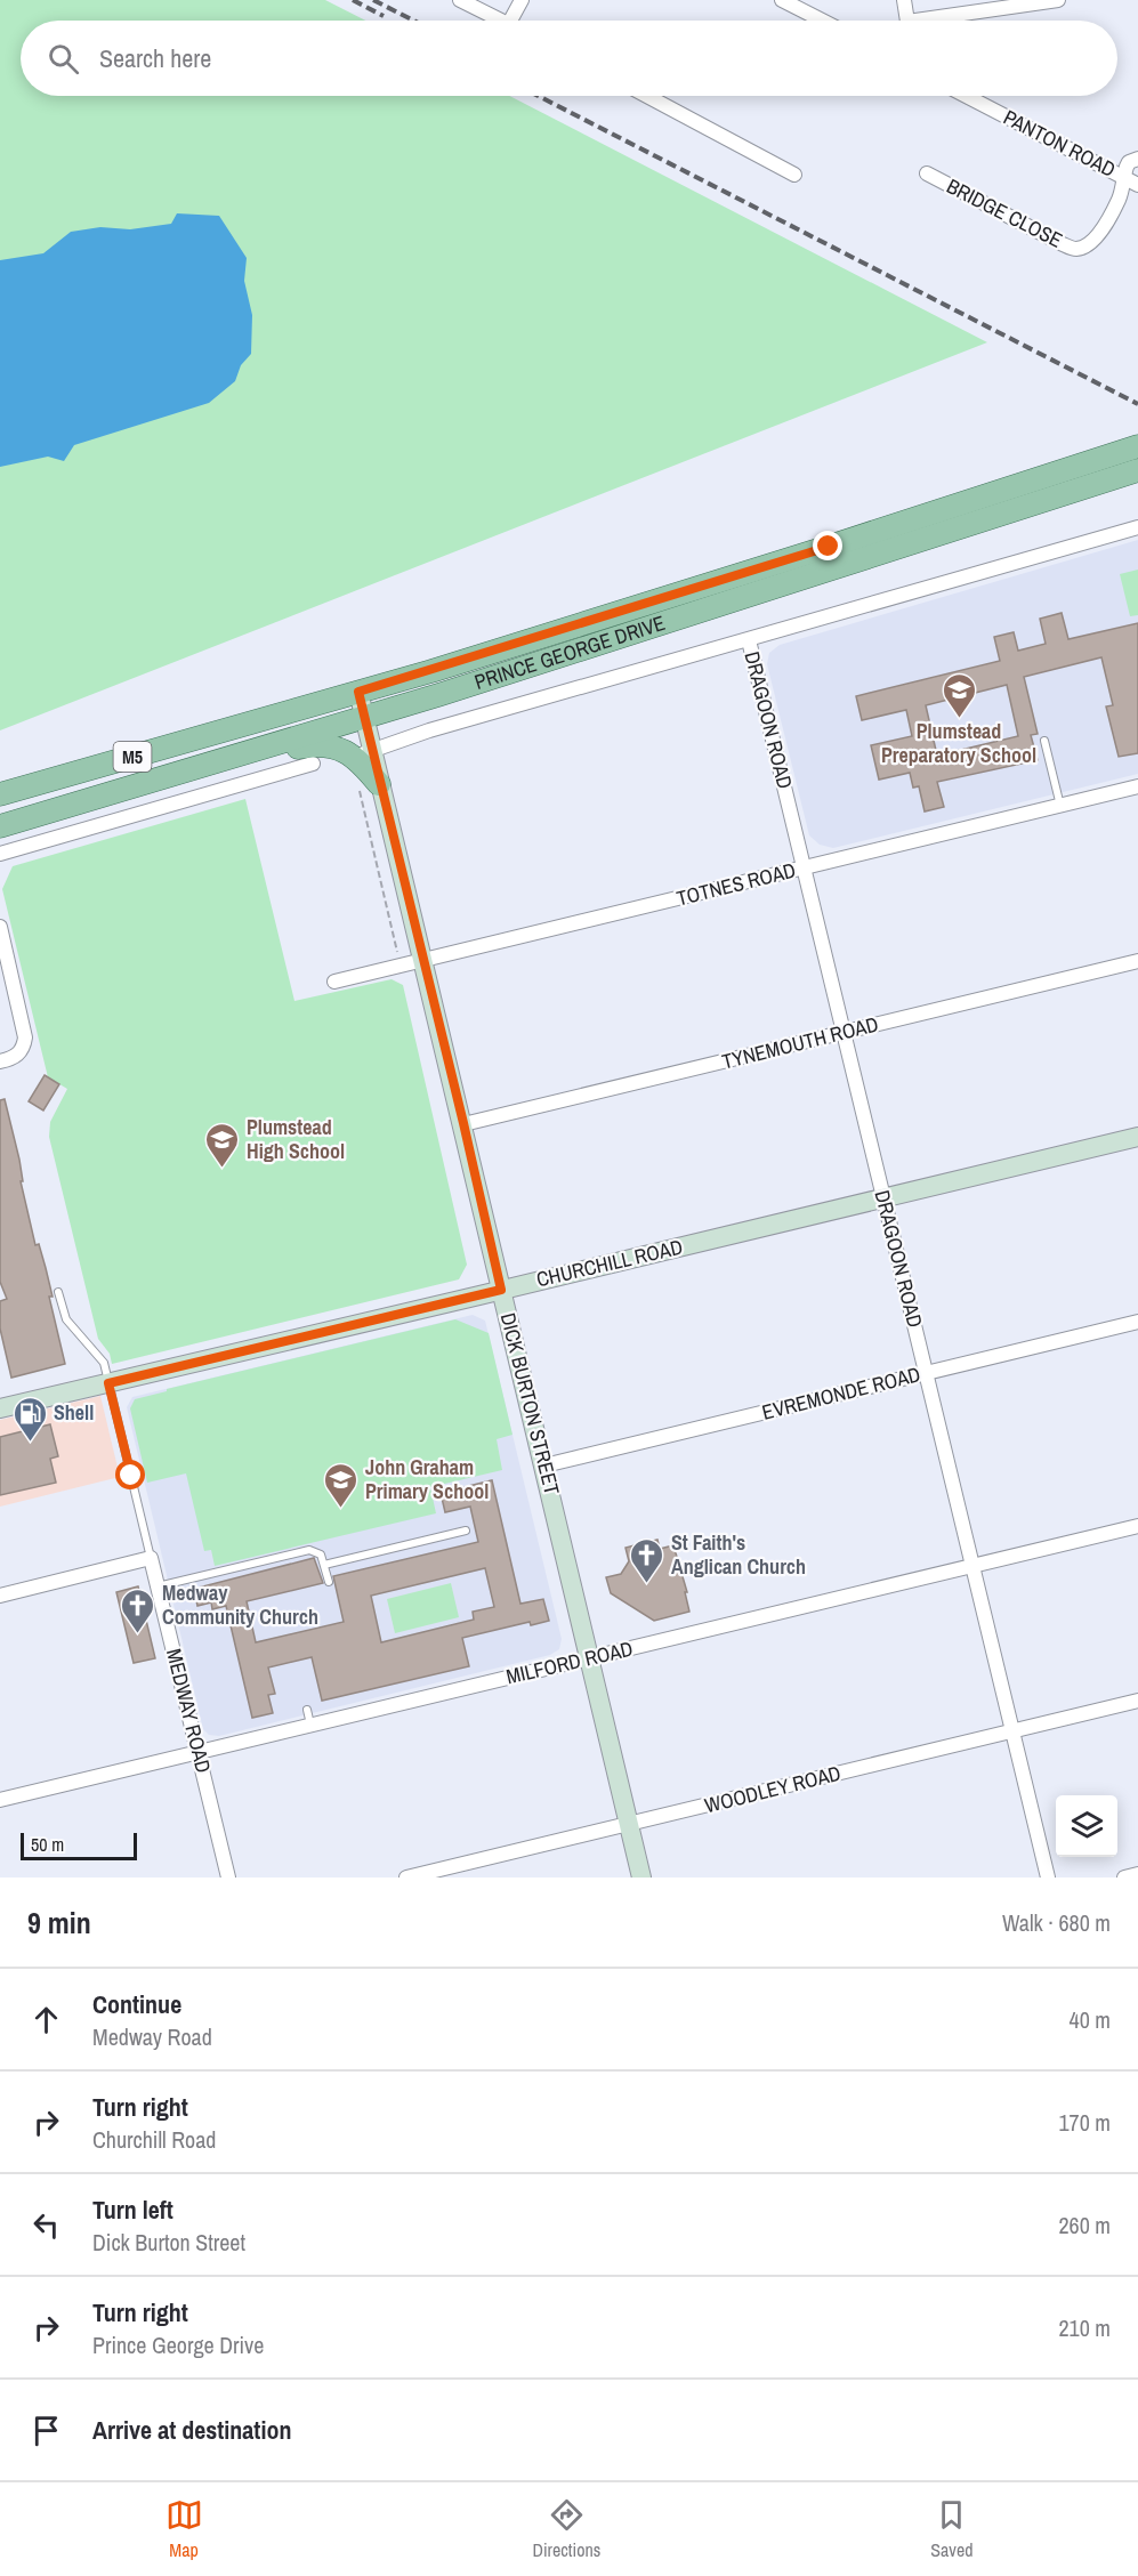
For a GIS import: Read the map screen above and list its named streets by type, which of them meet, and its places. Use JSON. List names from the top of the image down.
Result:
{
  "streets": {
    "main road": ["PRINCE GEORGE DRIVE", "M5"],
    "street": [
      "PANTON ROAD",
      "BRIDGE CLOSE",
      "DRAGOON ROAD",
      "TOTNES ROAD",
      "TYNEMOUTH ROAD",
      "CHURCHILL ROAD",
      "EVREMONDE ROAD",
      "DICK BURTON STREET",
      "MILFORD ROAD",
      "MEDWAY ROAD",
      "WOODLEY ROAD"
    ]
  },
  "crossings": [
    ["PANTON ROAD", "BRIDGE CLOSE"],
    ["PRINCE GEORGE DRIVE", "DRAGOON ROAD"],
    ["DRAGOON ROAD", "TOTNES ROAD"],
    ["DRAGOON ROAD", "TYNEMOUTH ROAD"],
    ["DRAGOON ROAD", "CHURCHILL ROAD"],
    ["DRAGOON ROAD", "EVREMONDE ROAD"],
    ["DRAGOON ROAD", "MILFORD ROAD"],
    ["DRAGOON ROAD", "WOODLEY ROAD"],
    ["TOTNES ROAD", "DICK BURTON STREET"],
    ["TYNEMOUTH ROAD", "DICK BURTON STREET"],
    ["CHURCHILL ROAD", "DICK BURTON STREET"],
    ["CHURCHILL ROAD", "MEDWAY ROAD"],
    ["EVREMONDE ROAD", "DICK BURTON STREET"],
    ["DICK BURTON STREET", "MILFORD ROAD"],
    ["DICK BURTON STREET", "WOODLEY ROAD"],
    ["MILFORD ROAD", "MEDWAY ROAD"]
  ],
  "places": {
    "school or university": ["Plumstead Preparatory School", "Plumstead High School", "John Graham Primary School"],
    "fuel station": ["Shell"],
    "church": ["St Faith's Anglican Church", "Medway Community Church"]
  },
  "scale_bar": "50 m",
  "page": {
    "search": "Search here",
    "scale": "50 m",
    "heading": ["9 min", "Walk · 680 m"],
    "list": [
      ["Continue", "Medway Road", "40 m"],
      ["Turn right", "Churchill Road", "170 m"],
      ["Turn left", "Dick Burton Street", "260 m"],
      ["Turn right", "Prince George Drive", "210 m"],
      "Arrive at destination"
    ],
    "nav": ["Map", "Directions", "Saved"]
  }
}
